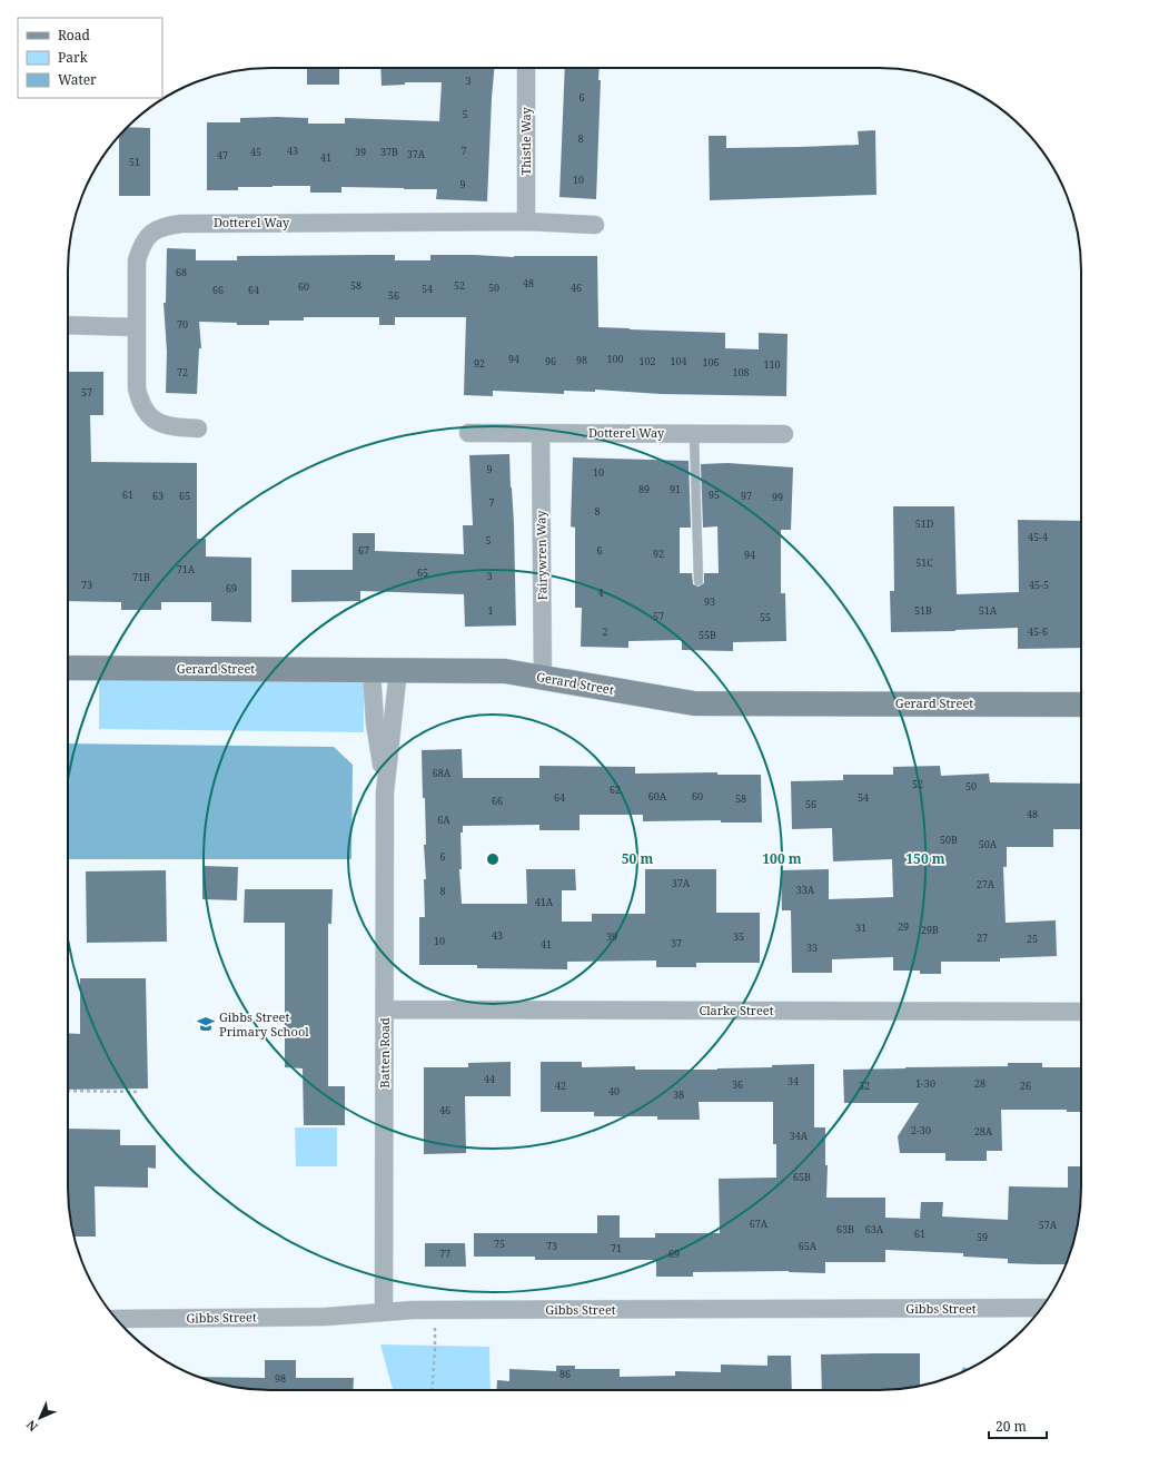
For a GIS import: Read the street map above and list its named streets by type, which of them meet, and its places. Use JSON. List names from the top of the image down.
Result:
{
  "streets": {
    "street": [
      "Thistle Way",
      "Dotterel Way",
      "Fairywren Way",
      "Gerard Street",
      "Clarke Street",
      "Batten Road",
      "Gibbs Street"
    ]
  },
  "crossings": [
    ["Thistle Way", "Dotterel Way"],
    ["Dotterel Way", "Fairywren Way"],
    ["Fairywren Way", "Gerard Street"],
    ["Gerard Street", "Batten Road"],
    ["Clarke Street", "Batten Road"],
    ["Batten Road", "Gibbs Street"]
  ],
  "places": {
    "school or university": ["Gibbs Street Primary School"]
  },
  "house_numbers": [
    "3",
    "6",
    "5",
    "8",
    "43",
    "7",
    "45",
    "39",
    "37B",
    "37A",
    "47",
    "41",
    "51",
    "10",
    "9",
    "68",
    "48",
    "58",
    "52",
    "60",
    "50",
    "46",
    "54",
    "66",
    "64",
    "56",
    "70",
    "94",
    "100",
    "98",
    "96",
    "102",
    "104",
    "106",
    "92",
    "110",
    "72",
    "108",
    "57",
    "9",
    "10",
    "89",
    "91",
    "61",
    "95",
    "63",
    "65",
    "97",
    "99",
    "7",
    "8",
    "51D",
    "45-4",
    "5",
    "67",
    "6",
    "92",
    "94",
    "51C",
    "71A",
    "65",
    "3",
    "71B",
    "73",
    "45-5",
    "69",
    "4",
    "93",
    "1",
    "51B",
    "51A",
    "57",
    "55",
    "2",
    "45-6",
    "55B",
    "68A",
    "52",
    "50",
    "62",
    "60A",
    "60",
    "64",
    "54",
    "58",
    "66",
    "56",
    "48",
    "6A",
    "50B",
    "50A",
    "6",
    "37A",
    "27A",
    "33A",
    "8",
    "41A",
    "29",
    "31",
    "29B",
    "43",
    "39",
    "35",
    "27",
    "25",
    "10",
    "37",
    "41",
    "33",
    "44",
    "34",
    "1-30",
    "28",
    "36",
    "42",
    "32",
    "26",
    "40",
    "38",
    "46",
    "2-30",
    "28A",
    "34A",
    "65B",
    "67A",
    "57A",
    "63B",
    "63A",
    "61",
    "59",
    "75",
    "73",
    "65A",
    "71",
    "77",
    "69",
    "86",
    "98"
  ],
  "legend": ["Road", "Park", "Water"],
  "scale_bar": "20 m",
  "north": "bottom left",
  "rings": ["50 m", "100 m", "150 m"]
}
